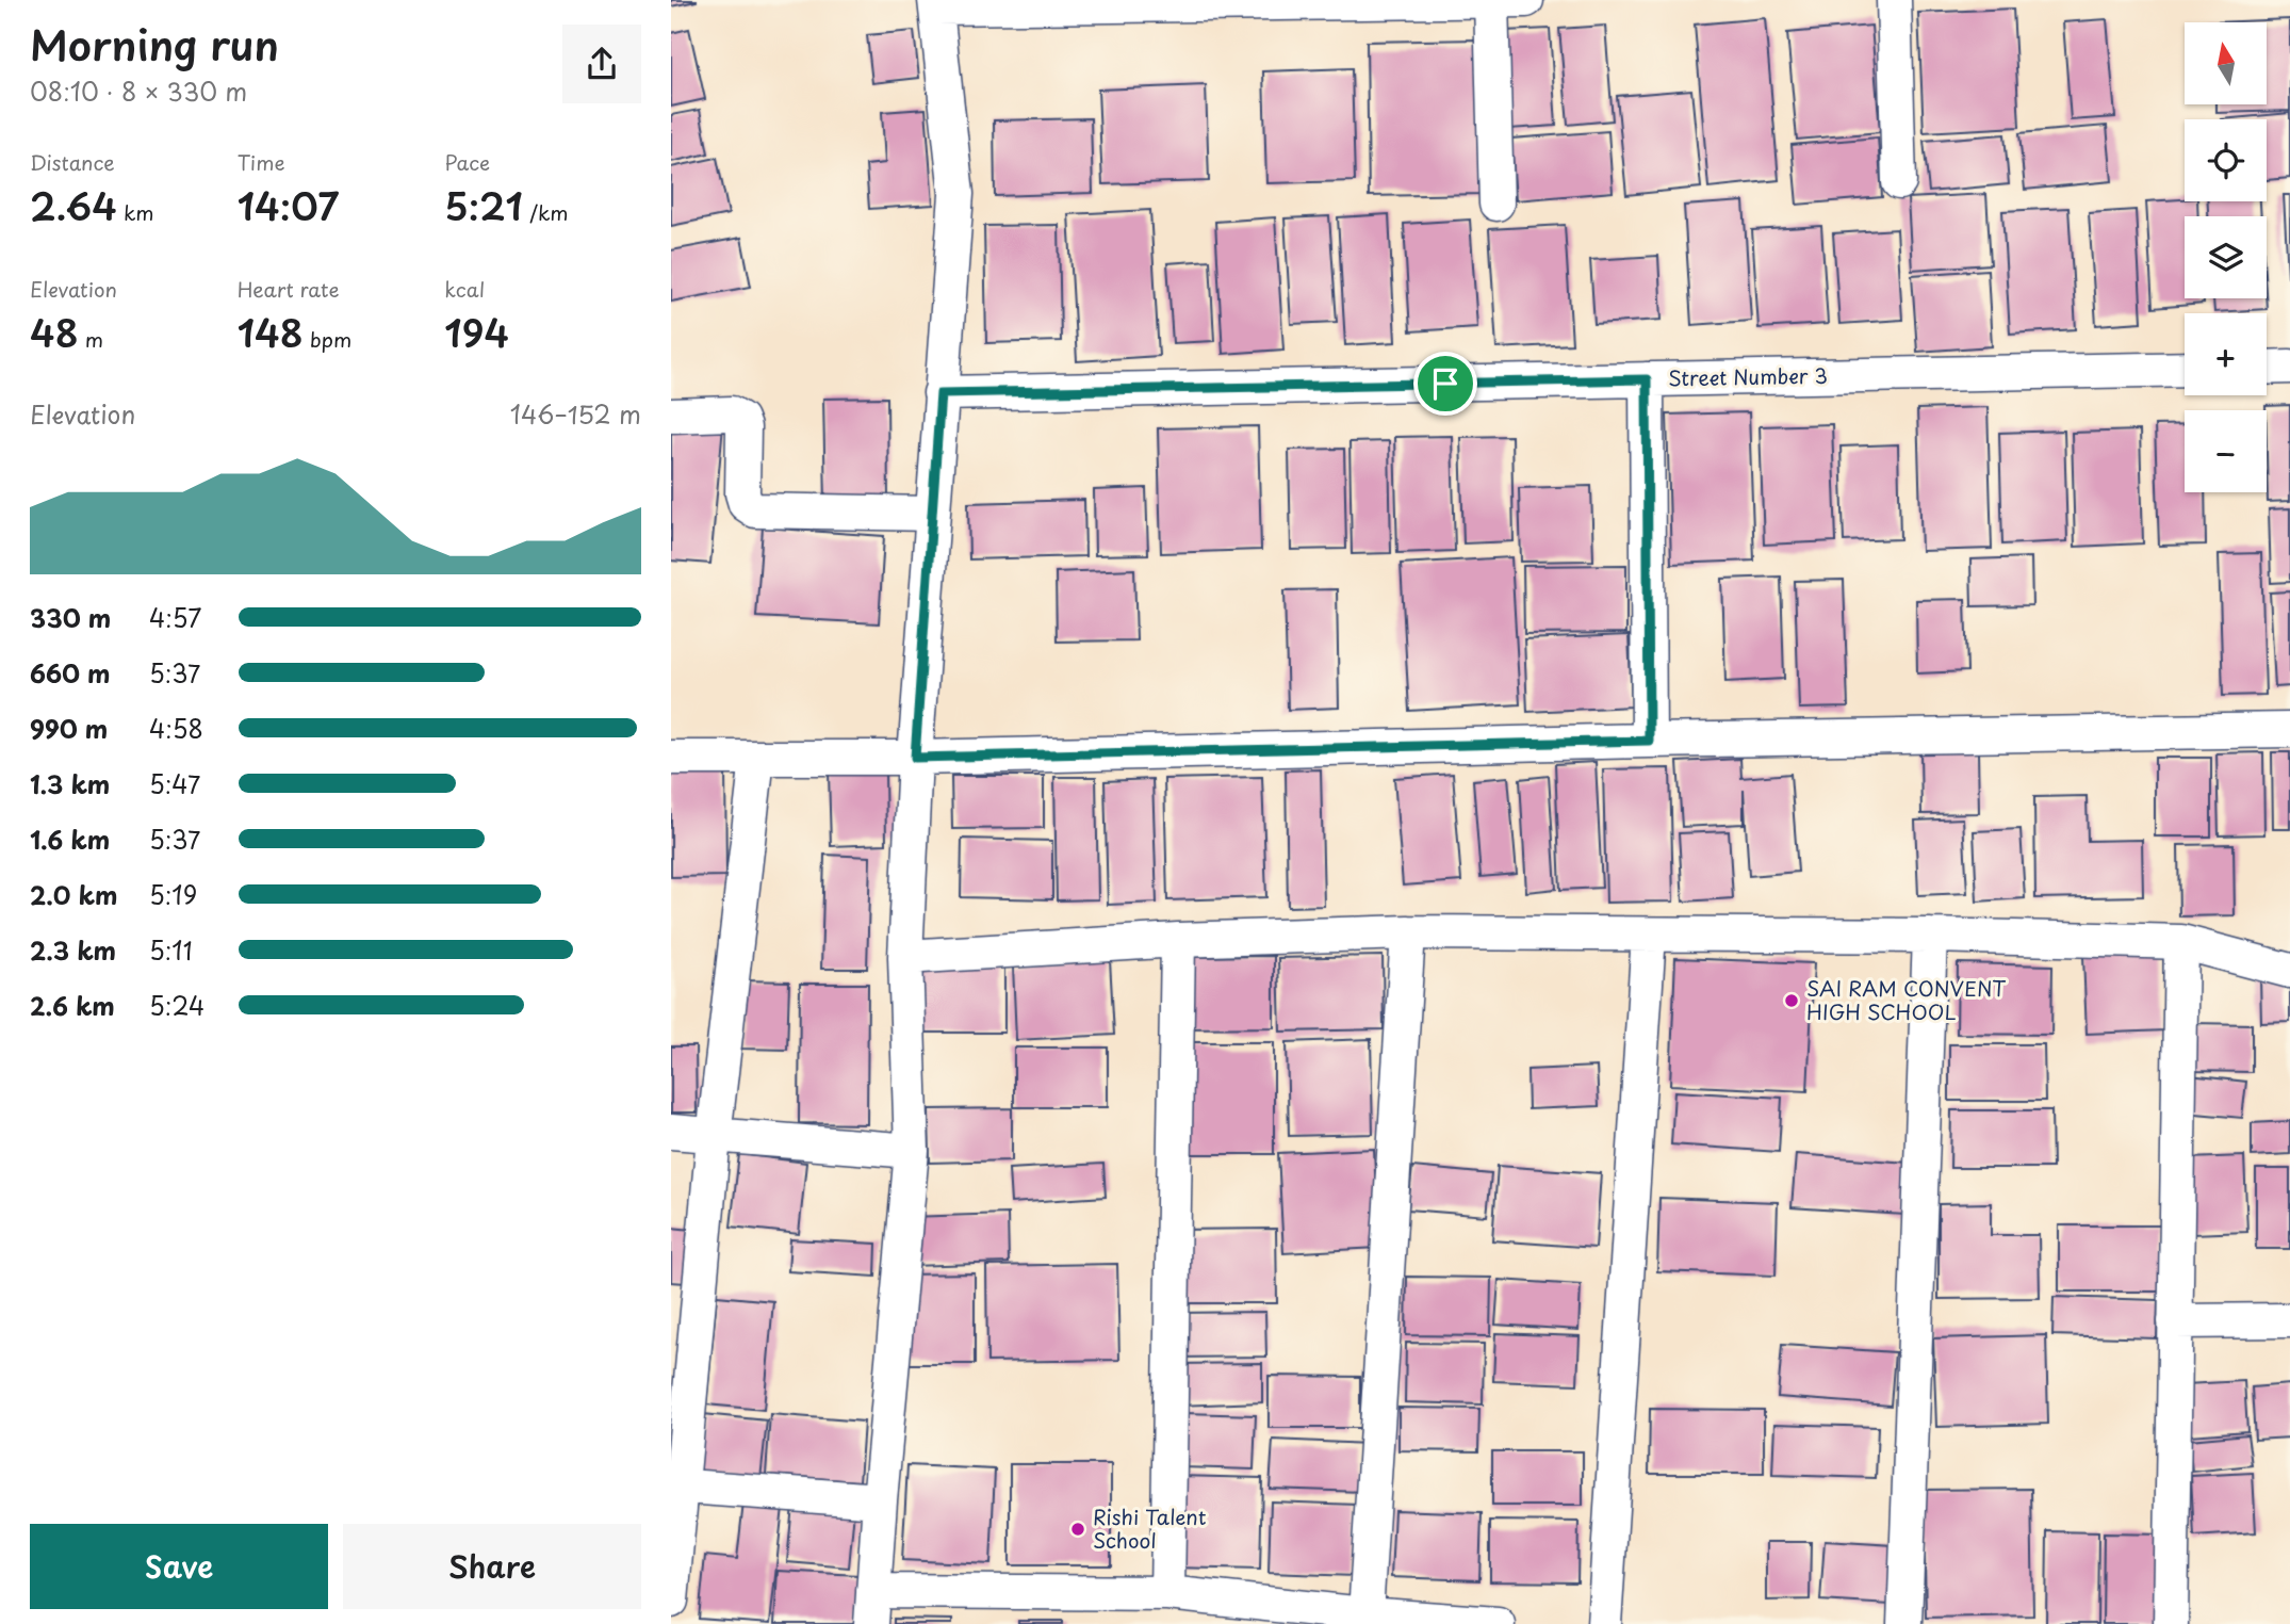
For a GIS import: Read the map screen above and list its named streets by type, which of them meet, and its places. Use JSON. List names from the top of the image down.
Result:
{
  "streets": {
    "street": ["Street Number 3"]
  },
  "places": ["SAI RAM CONVENT HIGH SCHOOL", "Rishi Talent School"],
  "north": "top",
  "page": {
    "heading": ["Morning run", "08:10 · 8 × 330 m"],
    "map_buttons": ["+", "−"],
    "stats": [
      ["Distance", "2.64 km"],
      ["Time", "14:07"],
      ["Pace", "5:21 /km"],
      ["Elevation", "48 m"],
      ["Heart rate", "148 bpm"],
      ["kcal", "194"]
    ],
    "chart": ["Elevation", "146–152 m"],
    "list": [
      {
        "name": "330 m",
        "note": "4:57"
      },
      {
        "name": "660 m",
        "note": "5:37"
      },
      {
        "name": "990 m",
        "note": "4:58"
      },
      {
        "name": "1.3 km",
        "note": "5:47"
      },
      {
        "name": "1.6 km",
        "note": "5:37"
      },
      {
        "name": "2.0 km",
        "note": "5:19"
      },
      {
        "name": "2.3 km",
        "note": "5:11"
      },
      {
        "name": "2.6 km",
        "note": "5:24"
      }
    ],
    "buttons": ["Save", "Share"]
  }
}
